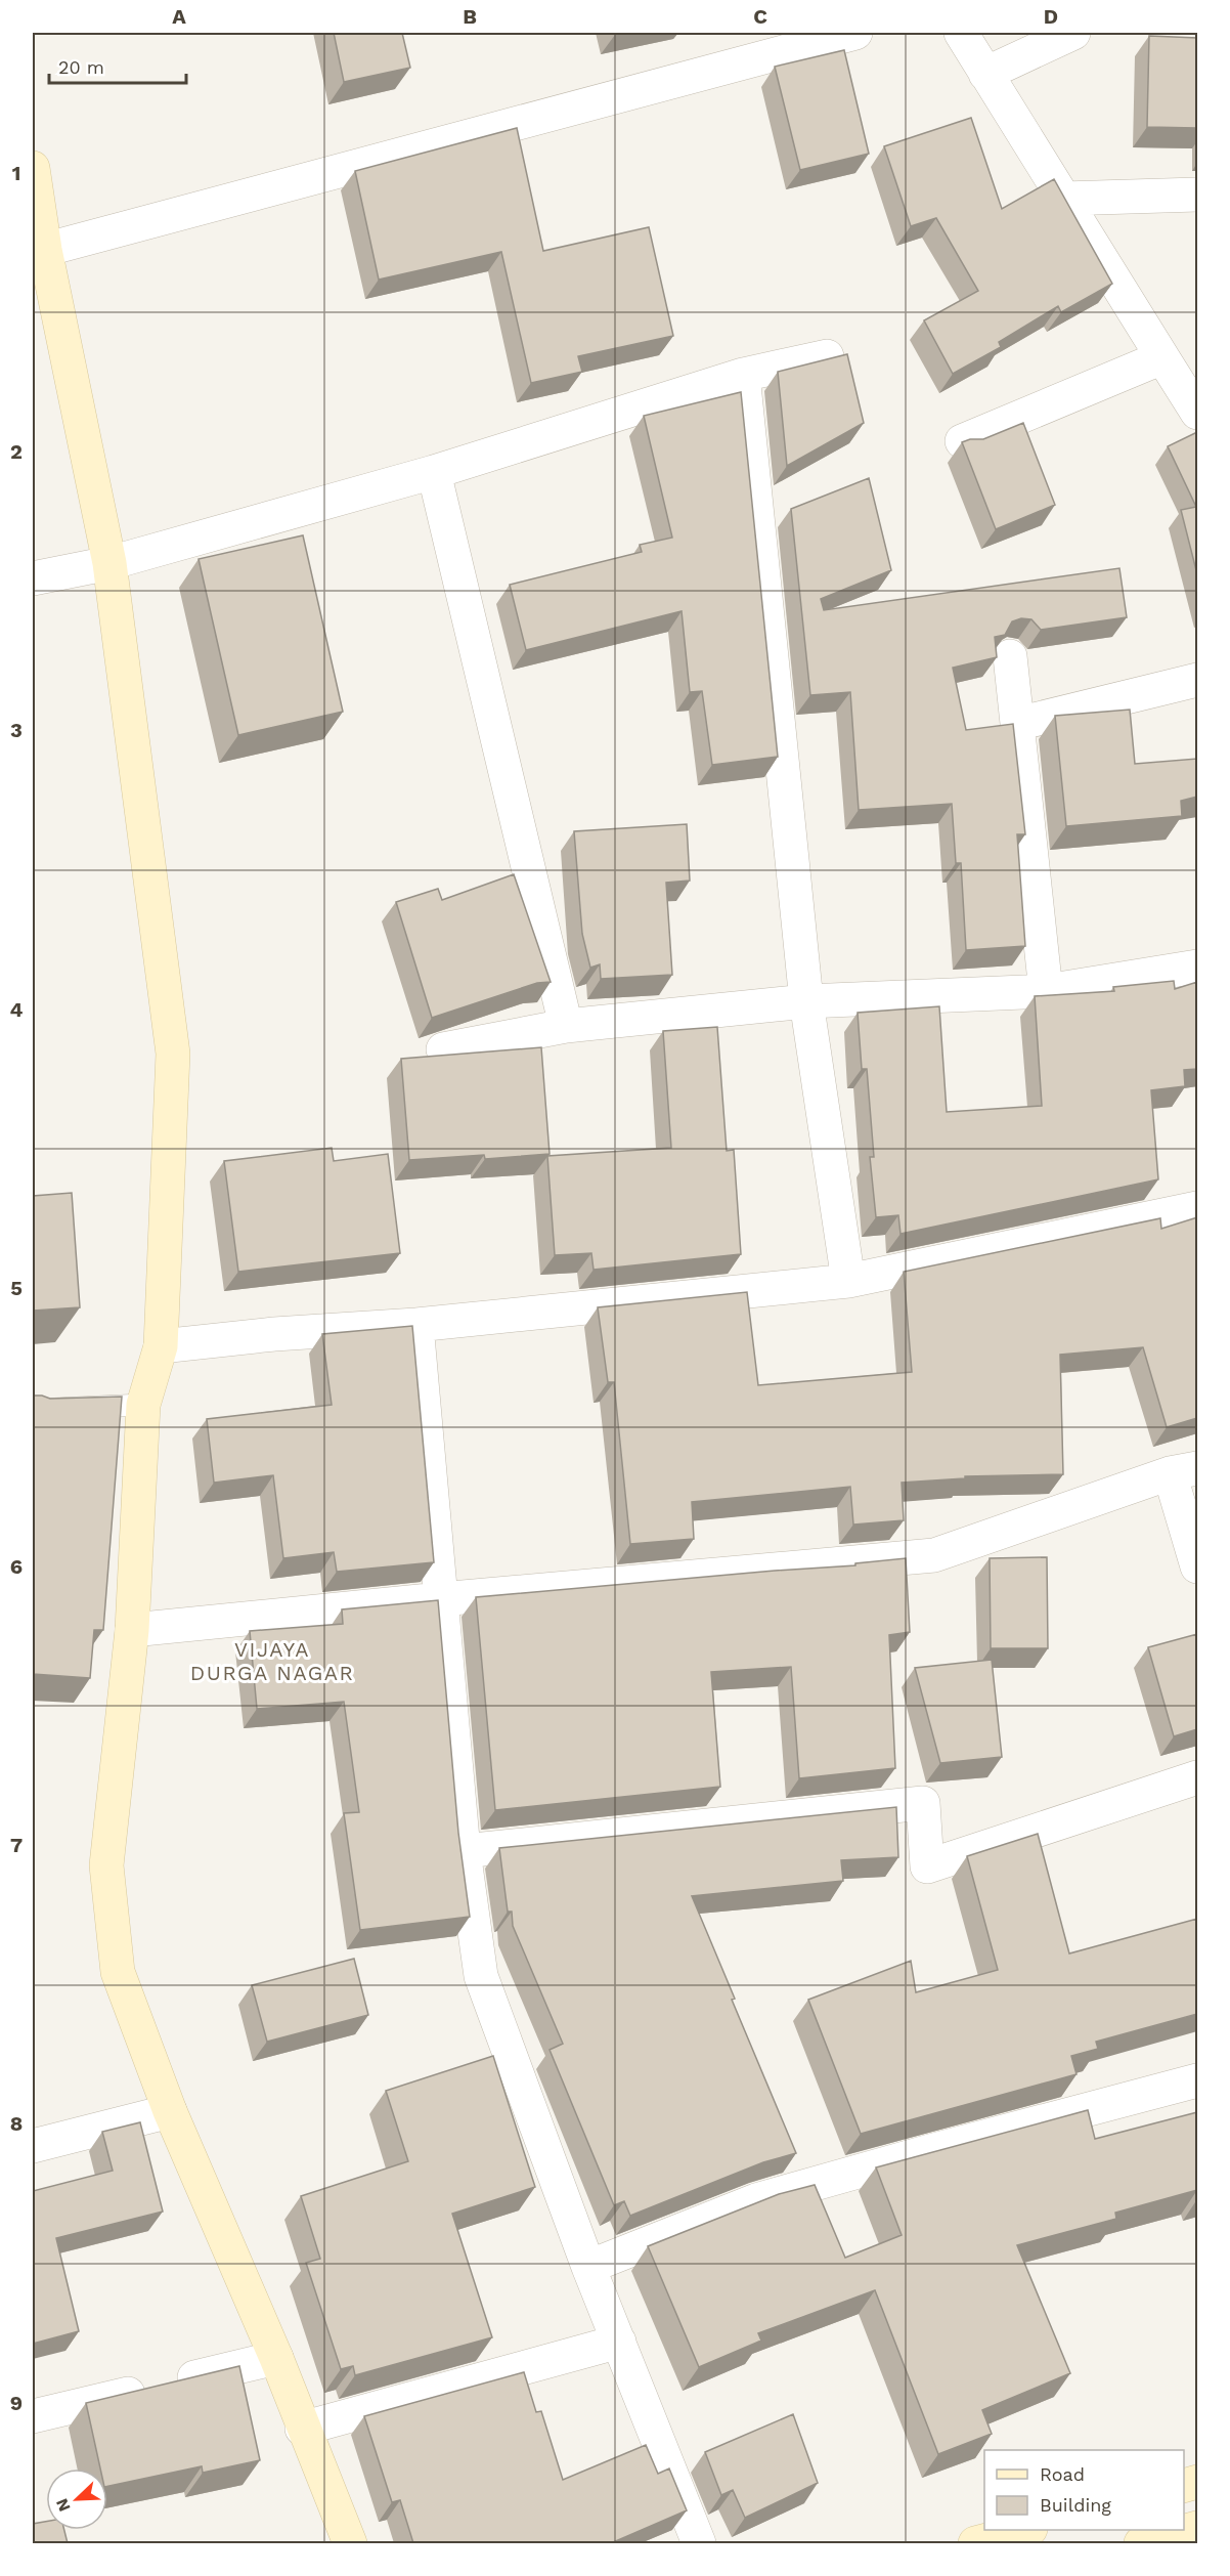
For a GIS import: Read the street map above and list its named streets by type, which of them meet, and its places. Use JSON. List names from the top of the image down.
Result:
{
  "districts": ["VIJAYA DURGA NAGAR"],
  "legend": ["Road", "Building"],
  "scale_bar": "20 m",
  "north": "bottom left",
  "grid": {
    "columns": [
      "A",
      "B",
      "C",
      "D"
    ],
    "rows": [
      "1",
      "2",
      "3",
      "4",
      "5",
      "6",
      "7",
      "8",
      "9"
    ]
  }
}
